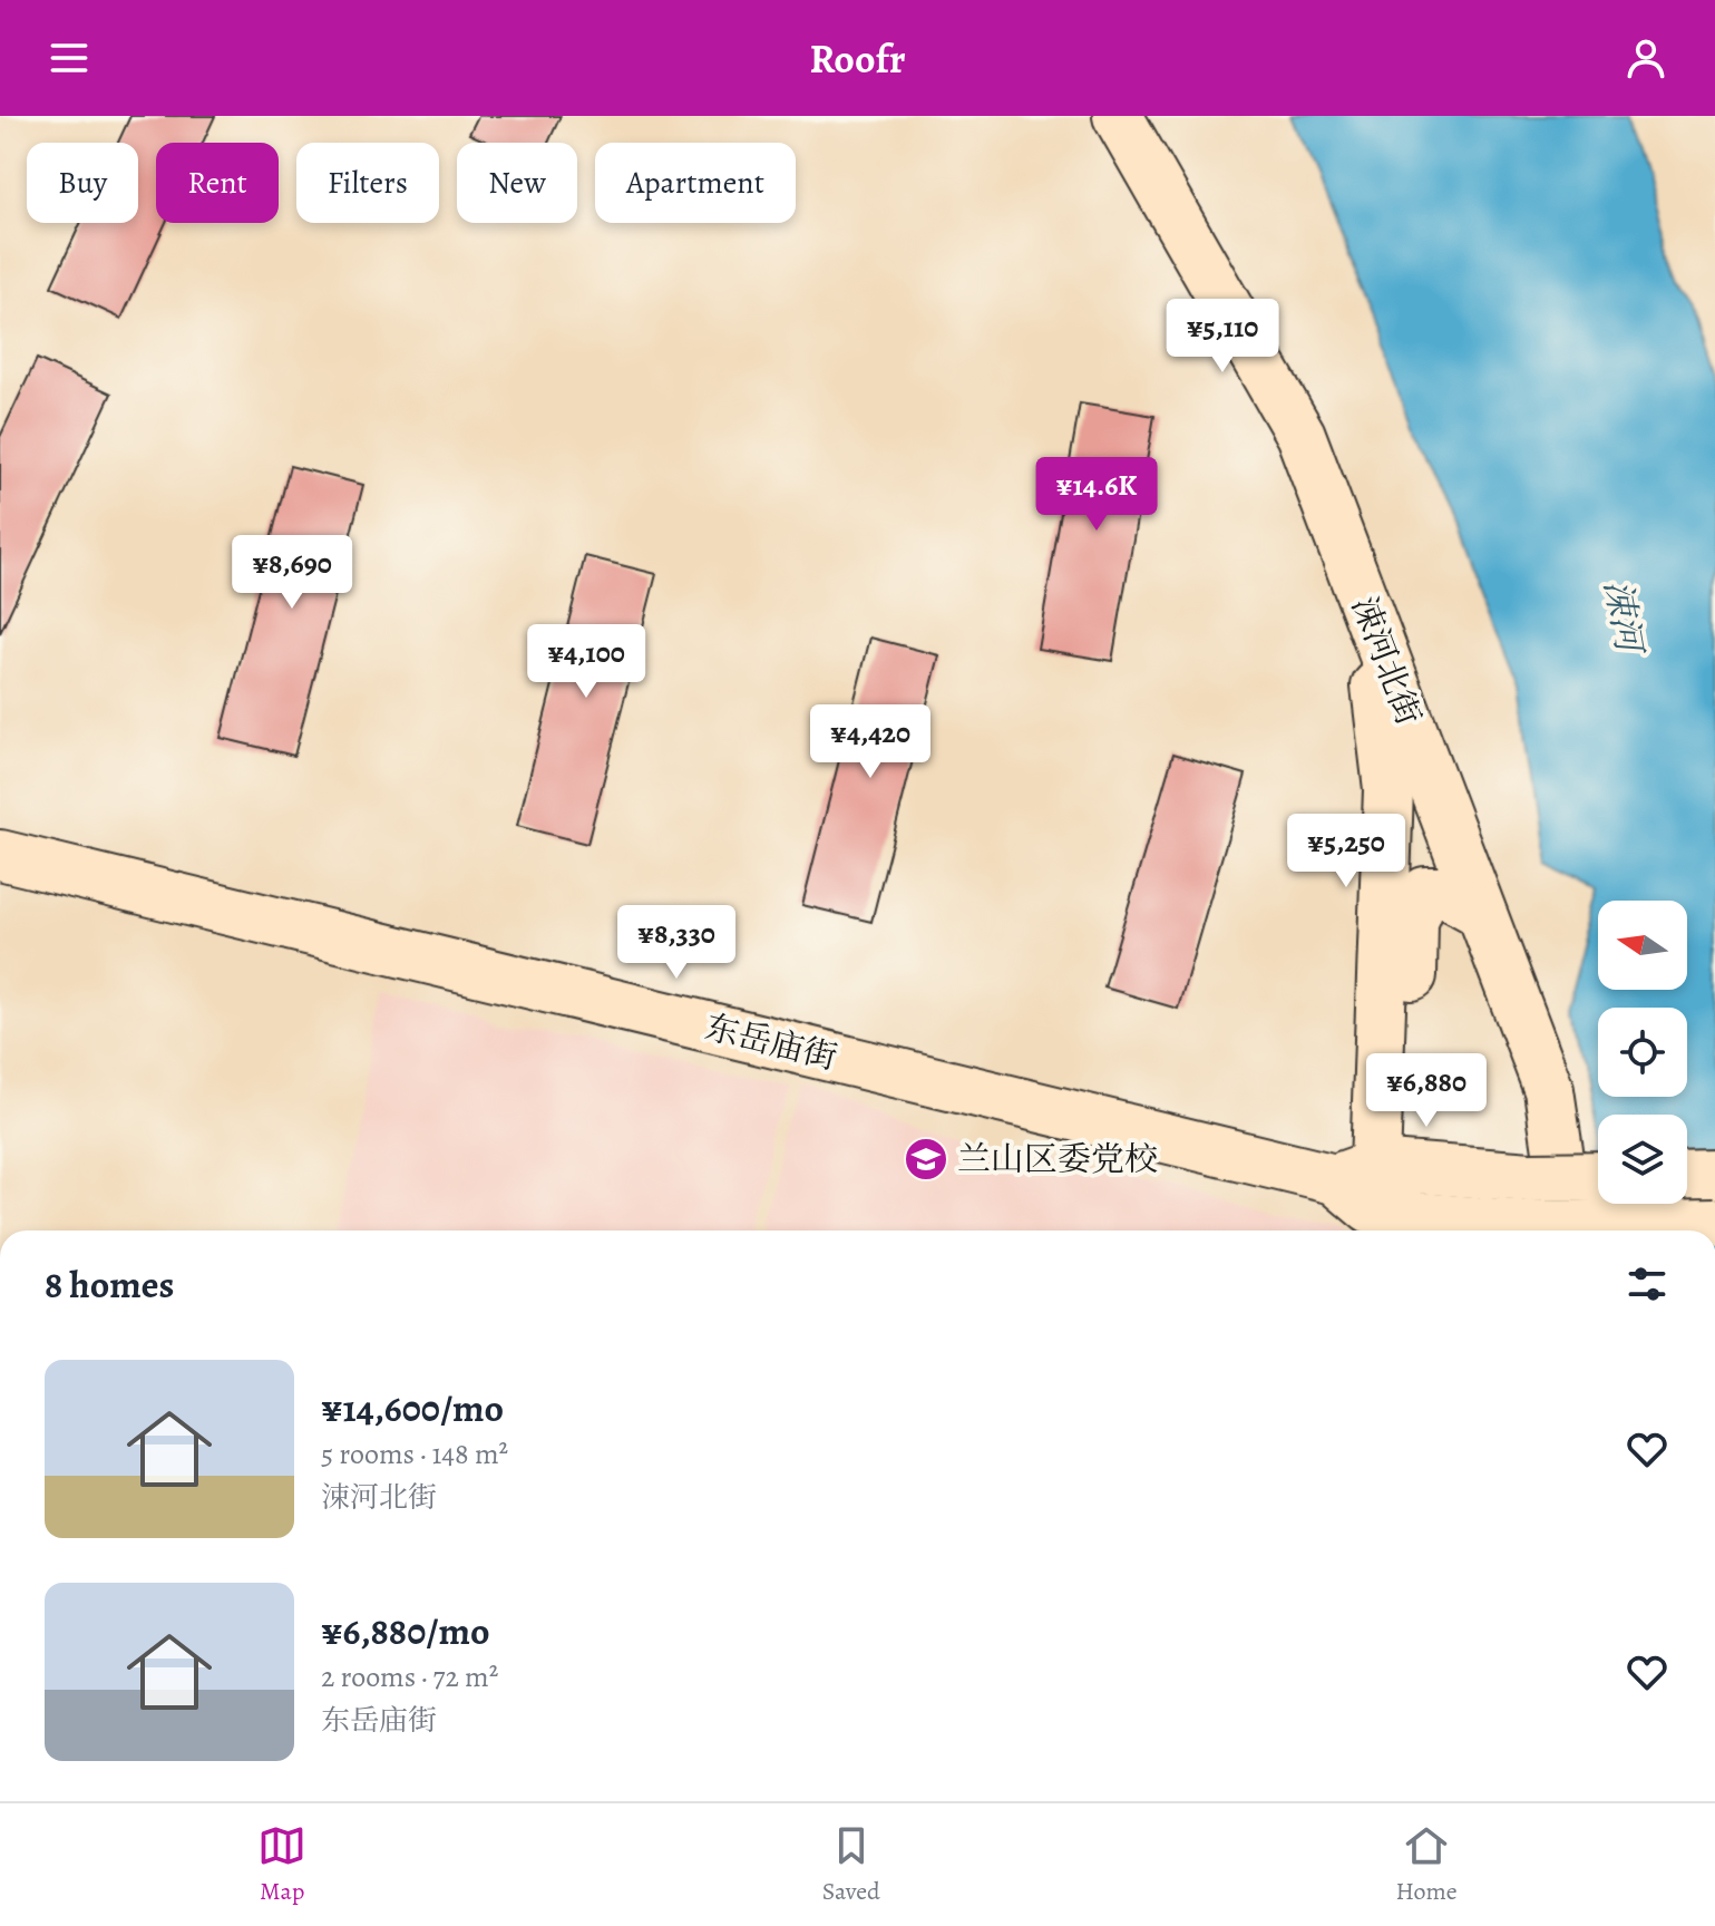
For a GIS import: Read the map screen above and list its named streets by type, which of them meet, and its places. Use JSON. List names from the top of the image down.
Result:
{
  "streets": {
    "main road": ["涑河北街", "东岳庙街"]
  },
  "water": ["涑河"],
  "places": {
    "school or university": ["兰山区委党校"]
  },
  "north": "left",
  "page": {
    "header": "Roofr",
    "chip": [
      "Buy",
      "Rent",
      "Filters",
      "New",
      "Apartment"
    ],
    "price": [
      "¥5,110",
      "¥14.6K",
      "¥8,690",
      "¥4,100",
      "¥4,420",
      "¥5,250",
      "¥8,330",
      "¥6,880"
    ],
    "heading": "8 homes",
    "list": [
      {
        "name": "¥14,600/mo",
        "note": "5 rooms · 148 m² · 涑河北街"
      },
      {
        "name": "¥6,880/mo",
        "note": "2 rooms · 72 m² · 东岳庙街"
      }
    ],
    "tabs": ["Map", "Saved", "Home"]
  }
}
